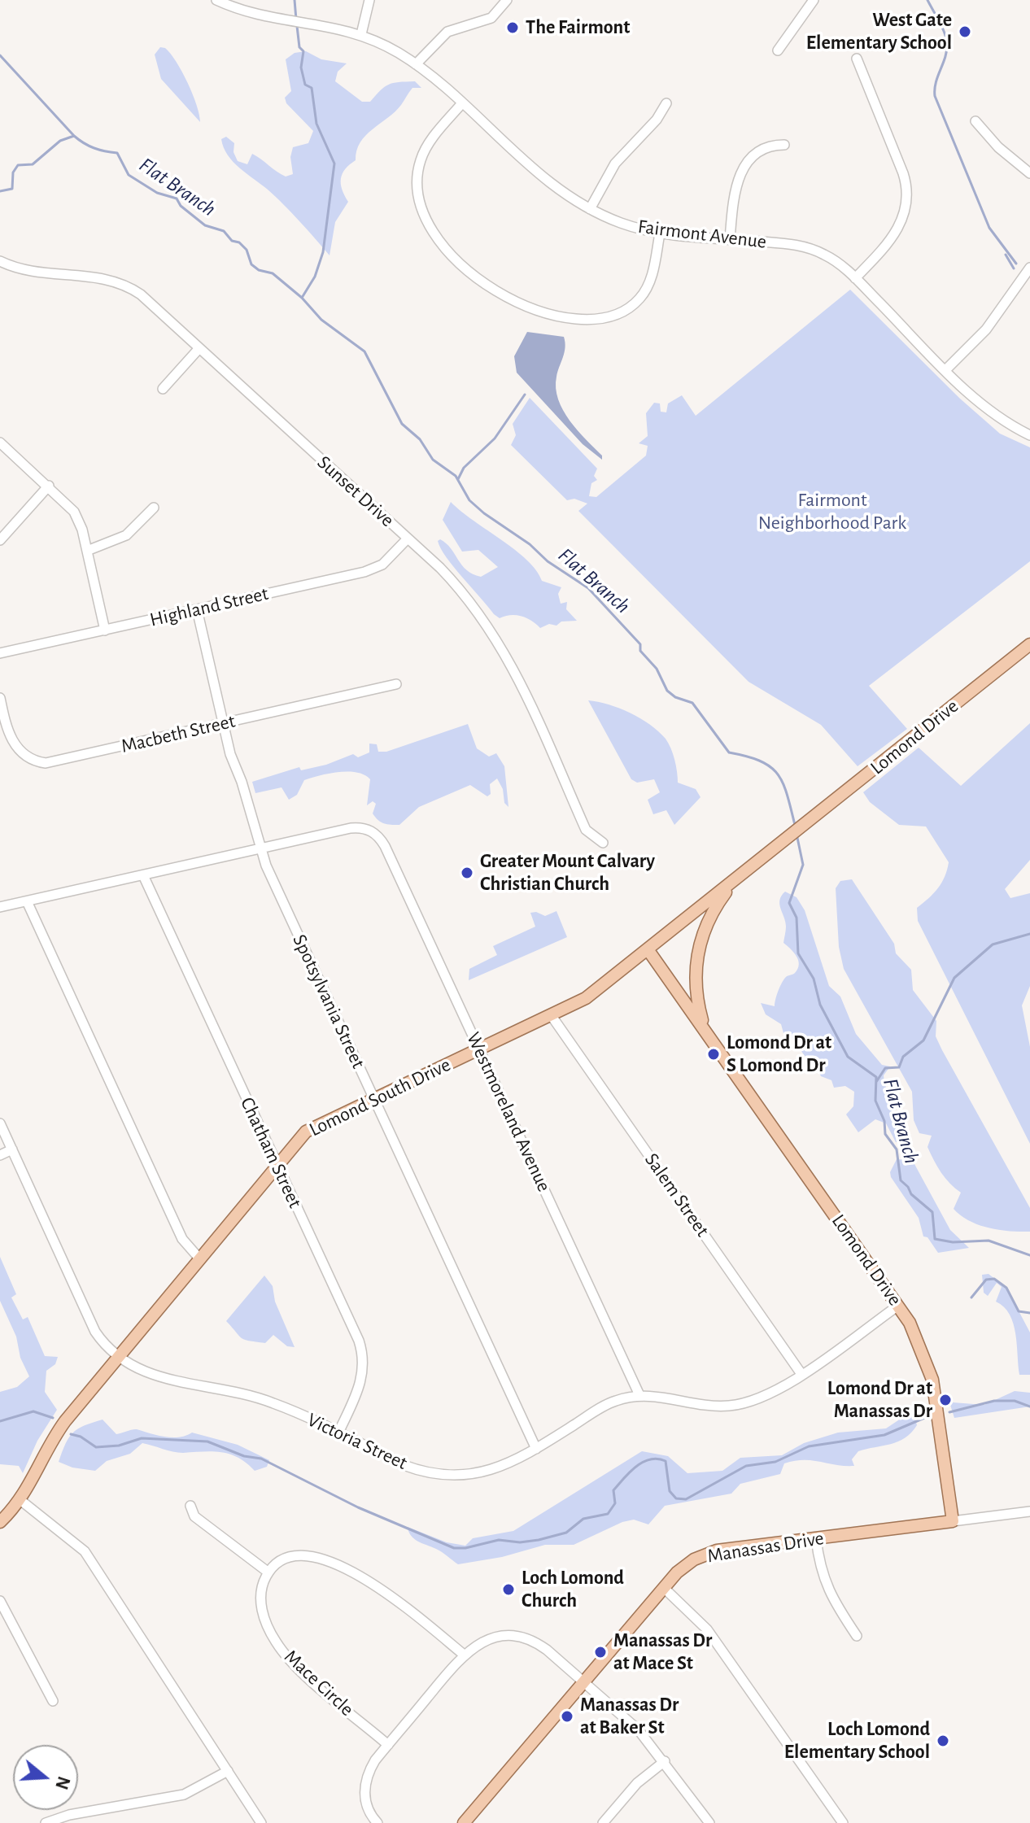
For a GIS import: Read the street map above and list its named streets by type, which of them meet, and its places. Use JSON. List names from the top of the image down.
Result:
{
  "streets": {
    "main road": ["Lomond Drive", "Lomond South Drive", "Manassas Drive"],
    "street": [
      "Fairmont Avenue",
      "Sunset Drive",
      "Highland Street",
      "Macbeth Street",
      "Spotsylvania Street",
      "Westmoreland Avenue",
      "Chatham Street",
      "Salem Street",
      "Victoria Street",
      "Mace Circle"
    ]
  },
  "crossings": [
    ["Sunset Drive", "Highland Street"],
    ["Highland Street", "Spotsylvania Street"],
    ["Macbeth Street", "Spotsylvania Street"],
    ["Lomond Drive", "Lomond South Drive"],
    ["Lomond Drive", "Victoria Street"],
    ["Lomond Drive", "Manassas Drive"],
    ["Spotsylvania Street", "Lomond South Drive"],
    ["Spotsylvania Street", "Westmoreland Avenue"],
    ["Spotsylvania Street", "Victoria Street"],
    ["Lomond South Drive", "Westmoreland Avenue"],
    ["Lomond South Drive", "Chatham Street"],
    ["Lomond South Drive", "Salem Street"],
    ["Lomond South Drive", "Victoria Street"],
    ["Westmoreland Avenue", "Victoria Street"],
    ["Chatham Street", "Victoria Street"],
    ["Salem Street", "Victoria Street"]
  ],
  "water": ["Flat Branch"],
  "parks": ["Fairmont Neighborhood Park"],
  "places": [
    "The Fairmont",
    "West Gate Elementary School",
    "Greater Mount Calvary Christian Church",
    "Lomond Dr at S Lomond Dr",
    "Lomond Dr at Manassas Dr",
    "Loch Lomond Church",
    "Manassas Dr at Mace St",
    "Manassas Dr at Baker St",
    "Loch Lomond Elementary School"
  ],
  "north": "right"
}
